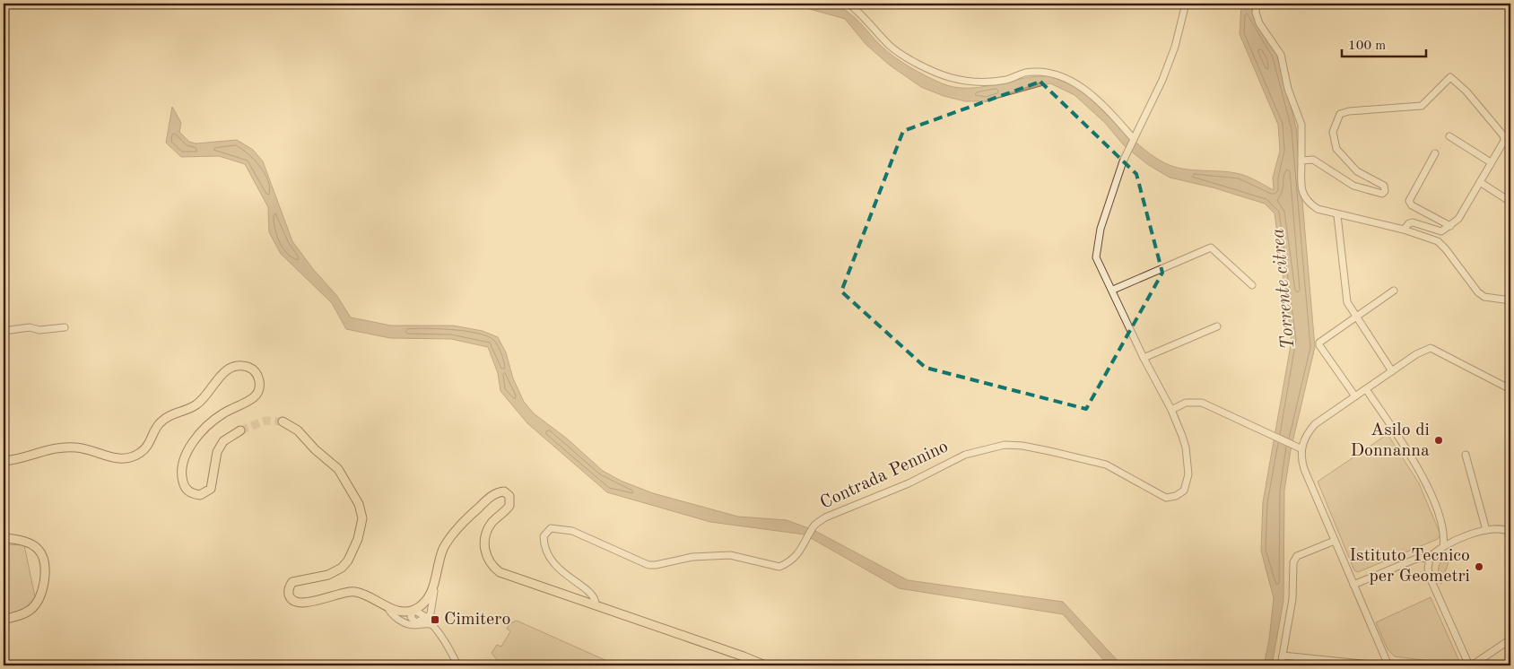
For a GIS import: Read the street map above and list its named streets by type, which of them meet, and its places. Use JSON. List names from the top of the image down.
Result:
{
  "streets": {
    "street": ["Contrada Pennino"]
  },
  "water": ["Torrente citrea"],
  "places": {
    "other": ["Asilo di Donnanna", "Istituto Tecnico per Geometri"],
    "transit": ["Cimitero"]
  },
  "scale_bar": "100 m"
}
